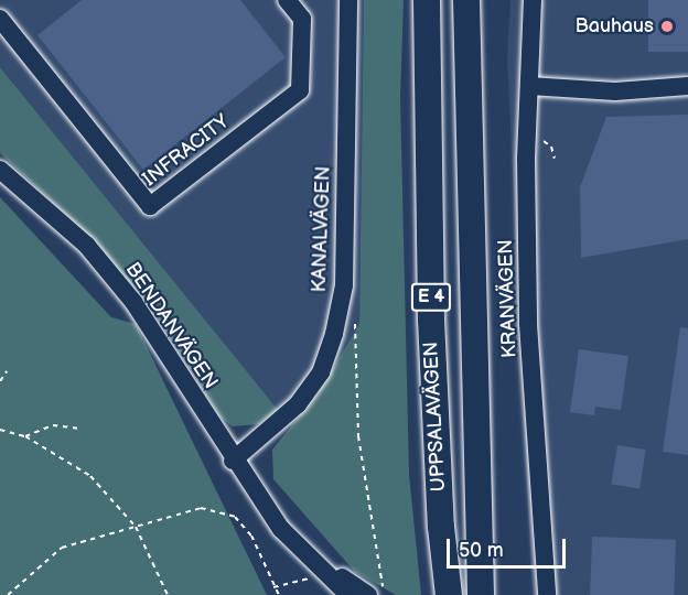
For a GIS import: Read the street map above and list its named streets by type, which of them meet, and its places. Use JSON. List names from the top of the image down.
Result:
{
  "streets": {
    "highway": ["E 4", "UPPSALAVÄGEN"],
    "street": [
      "INFRACITY",
      "KANALVÄGEN",
      "KRANVÄGEN",
      "BENDANVÄGEN"
    ]
  },
  "crossings": [
    ["KANALVÄGEN", "BENDANVÄGEN"]
  ],
  "places": ["Bauhaus"],
  "scale_bar": "50 m"
}
